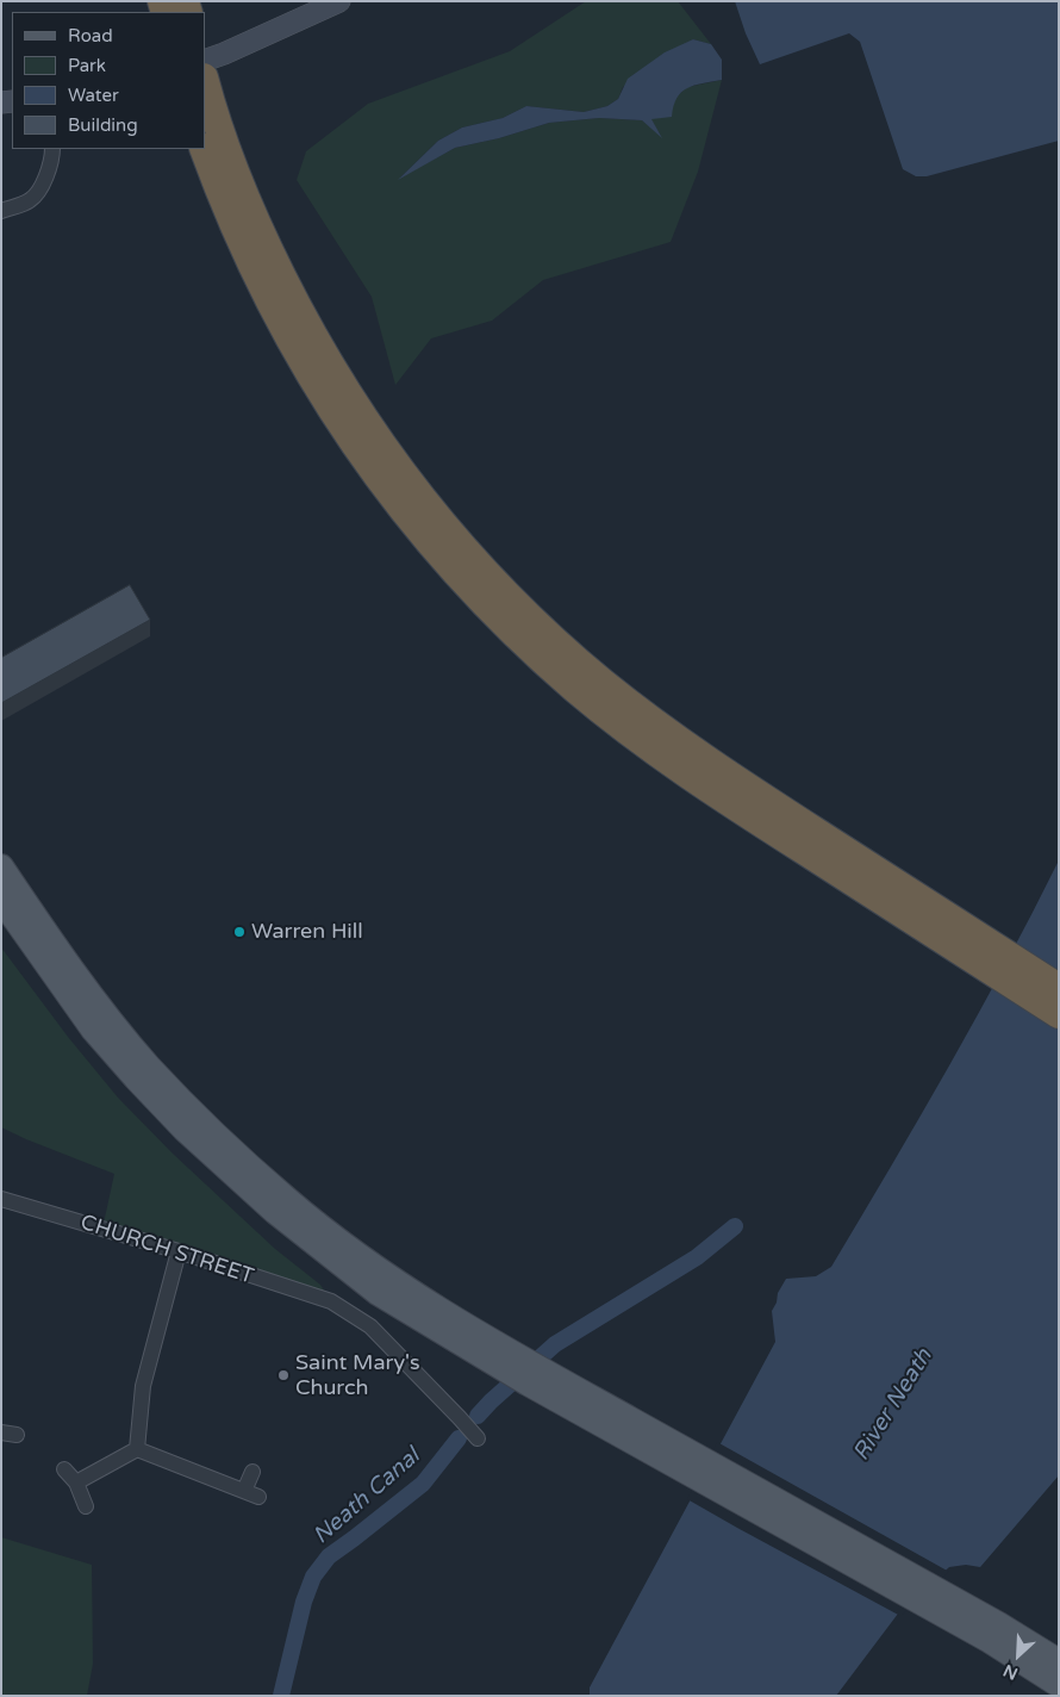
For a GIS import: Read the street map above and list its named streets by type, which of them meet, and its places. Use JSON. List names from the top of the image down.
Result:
{
  "streets": {
    "street": ["CHURCH STREET"]
  },
  "water": ["River Neath", "Neath Canal"],
  "places": ["Warren Hill", "Saint Mary's Church"],
  "legend": [
    "Road",
    "Park",
    "Water",
    "Building"
  ],
  "north": "bottom left"
}
